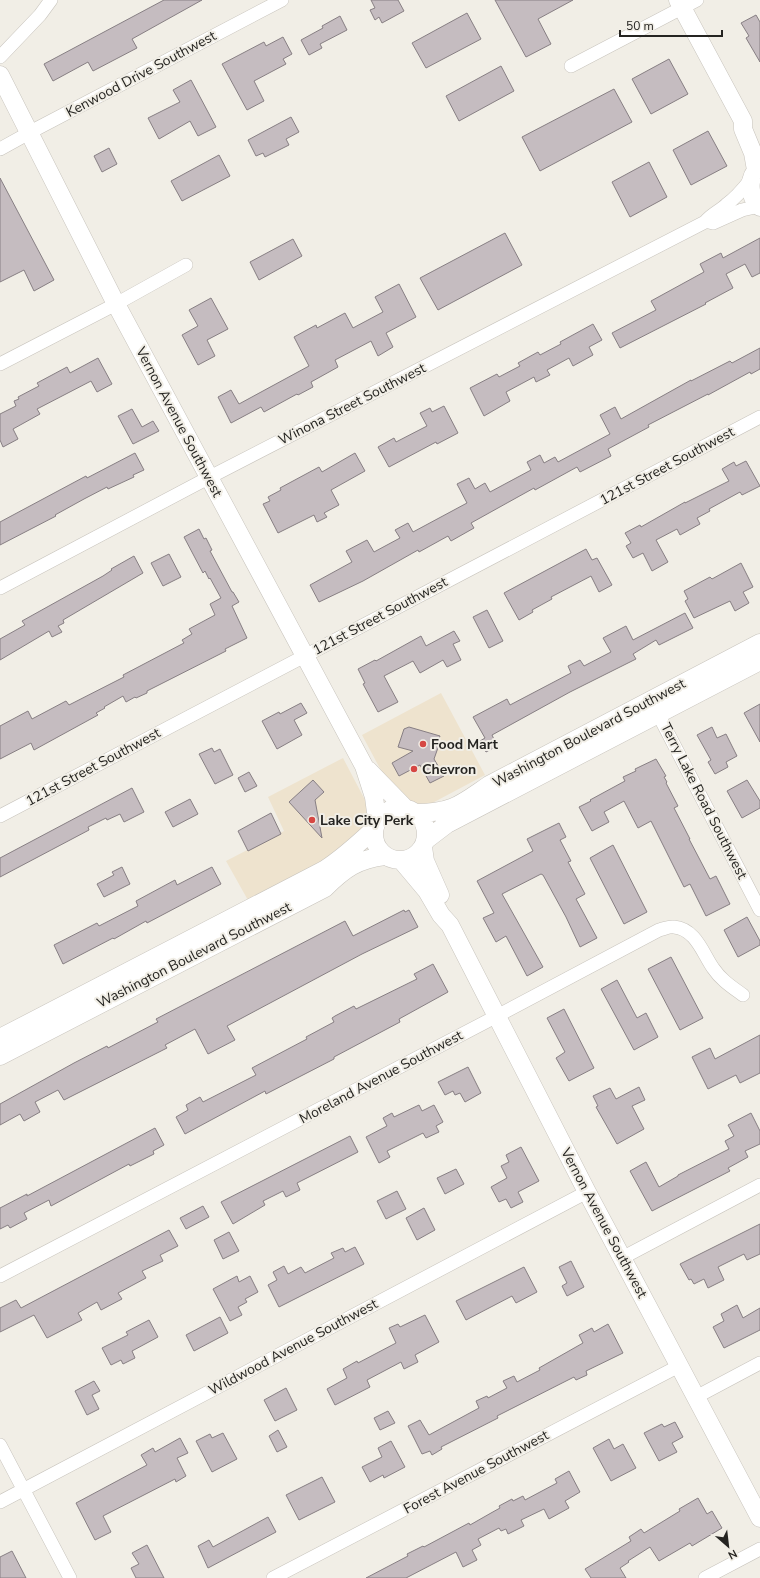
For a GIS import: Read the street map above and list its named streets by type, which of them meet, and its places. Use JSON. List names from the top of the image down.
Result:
{
  "streets": {
    "street": [
      "Kenwood Drive Southwest",
      "Winona Street Southwest",
      "Vernon Avenue Southwest",
      "121st Street Southwest",
      "Washington Boulevard Southwest",
      "Terry Lake Road Southwest",
      "Moreland Avenue Southwest",
      "Wildwood Avenue Southwest",
      "Forest Avenue Southwest"
    ]
  },
  "crossings": [
    ["Kenwood Drive Southwest", "Vernon Avenue Southwest"],
    ["Winona Street Southwest", "Vernon Avenue Southwest"],
    ["Vernon Avenue Southwest", "121st Street Southwest"],
    ["Vernon Avenue Southwest", "Washington Boulevard Southwest"],
    ["Vernon Avenue Southwest", "Moreland Avenue Southwest"],
    ["Vernon Avenue Southwest", "Wildwood Avenue Southwest"],
    ["Vernon Avenue Southwest", "Forest Avenue Southwest"],
    ["Washington Boulevard Southwest", "Terry Lake Road Southwest"]
  ],
  "places": ["Food Mart", "Chevron", "Lake City Perk"],
  "scale_bar": "50 m",
  "north": "bottom right"
}
